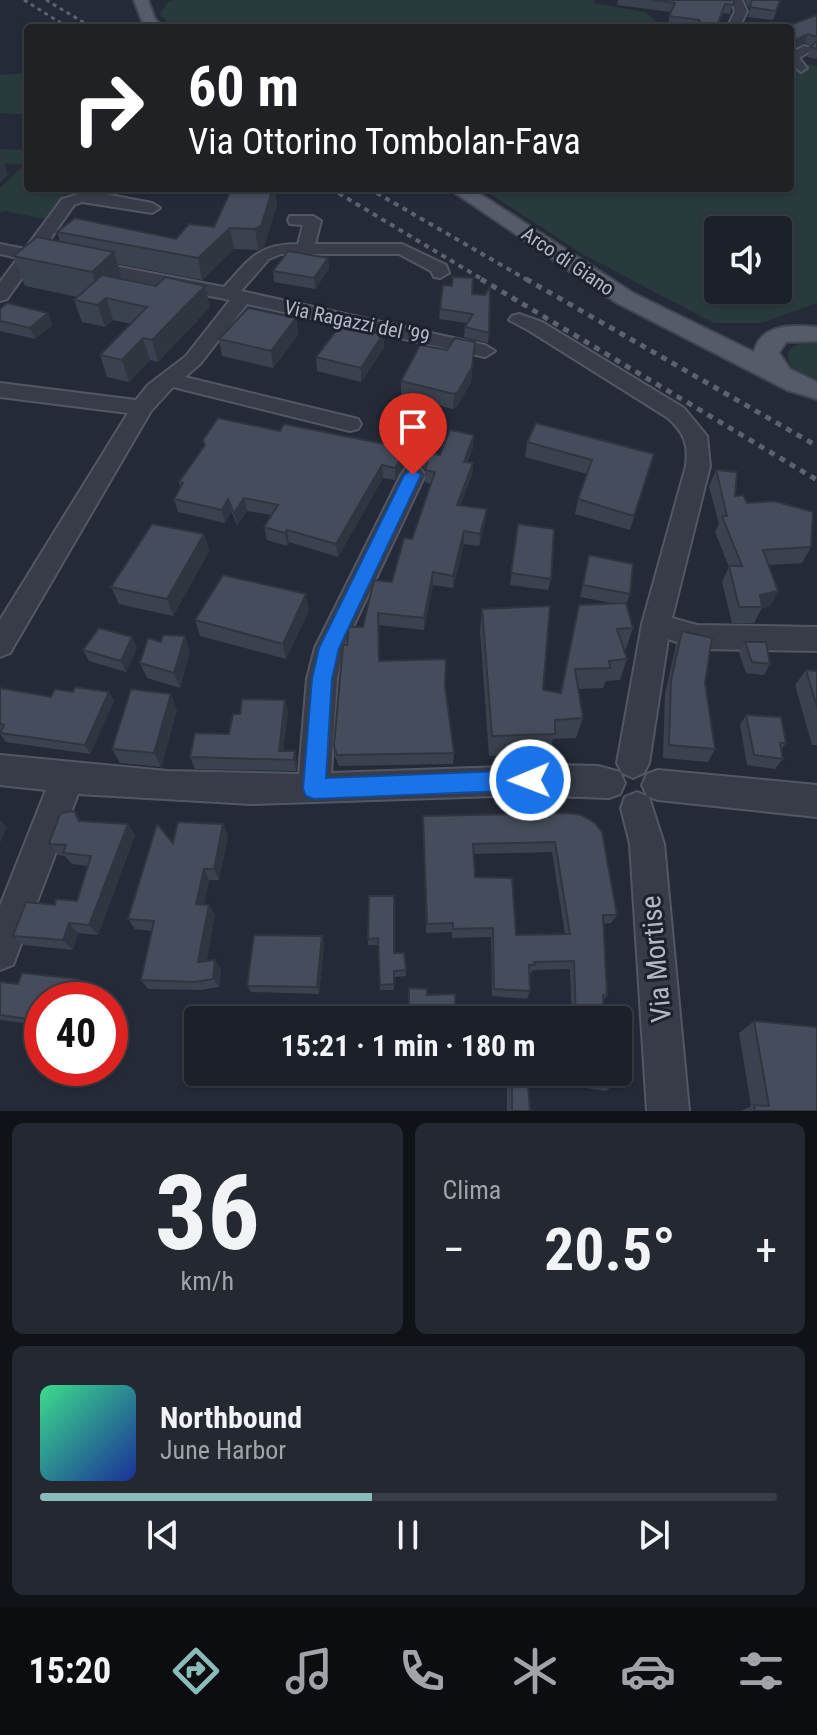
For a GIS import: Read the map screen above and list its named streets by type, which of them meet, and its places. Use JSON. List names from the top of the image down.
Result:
{
  "streets": {
    "main road": ["Arco di Giano"],
    "street": ["Via Ragazzi del '99", "Via Mortise"]
  },
  "page": {
    "turn": ["60 m", "Via Ottorino Tombolan-Fava"],
    "limit": "40",
    "trip": "15:21 · 1 min · 180 m",
    "tile": [
      ["36", "km/h"],
      "Clima"
    ],
    "heat": ["−", "20.5°", "+"],
    "song": ["Northbound", "June Harbor"],
    "tabs": "15:20"
  }
}
